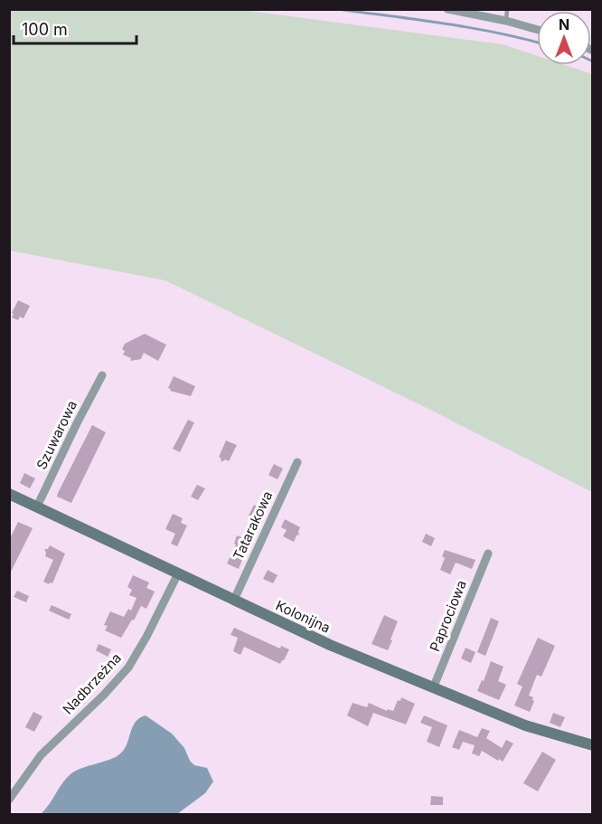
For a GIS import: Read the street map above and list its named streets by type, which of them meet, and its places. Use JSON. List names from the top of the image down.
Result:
{
  "streets": {
    "street": [
      "Szuwarowa",
      "Tatarakowa",
      "Paprociowa",
      "Kolonijna",
      "Nadbrzeżna"
    ]
  },
  "crossings": [
    ["Szuwarowa", "Kolonijna"],
    ["Tatarakowa", "Kolonijna"],
    ["Paprociowa", "Kolonijna"],
    ["Kolonijna", "Nadbrzeżna"]
  ],
  "scale_bar": "100 m",
  "north": "top"
}
